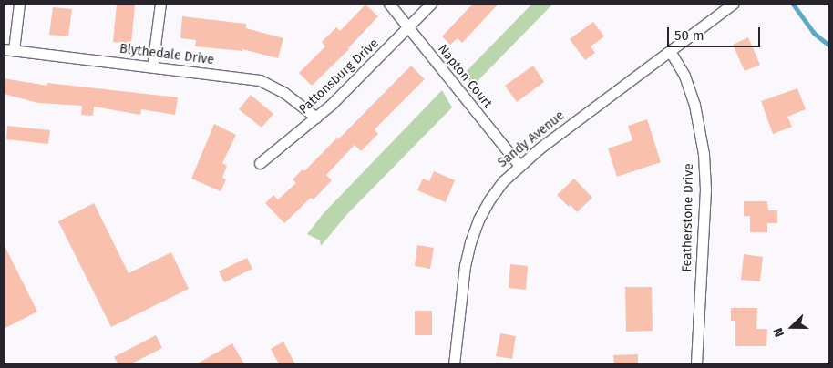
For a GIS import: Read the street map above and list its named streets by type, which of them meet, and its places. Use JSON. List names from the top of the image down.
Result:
{
  "streets": {
    "street": [
      "Blythedale Drive",
      "Pattonsburg Drive",
      "Napton Court",
      "Sandy Avenue",
      "Featherstone Drive"
    ]
  },
  "crossings": [
    ["Blythedale Drive", "Pattonsburg Drive"],
    ["Pattonsburg Drive", "Napton Court"],
    ["Napton Court", "Sandy Avenue"],
    ["Sandy Avenue", "Featherstone Drive"]
  ],
  "scale_bar": "50 m",
  "north": "left"
}
